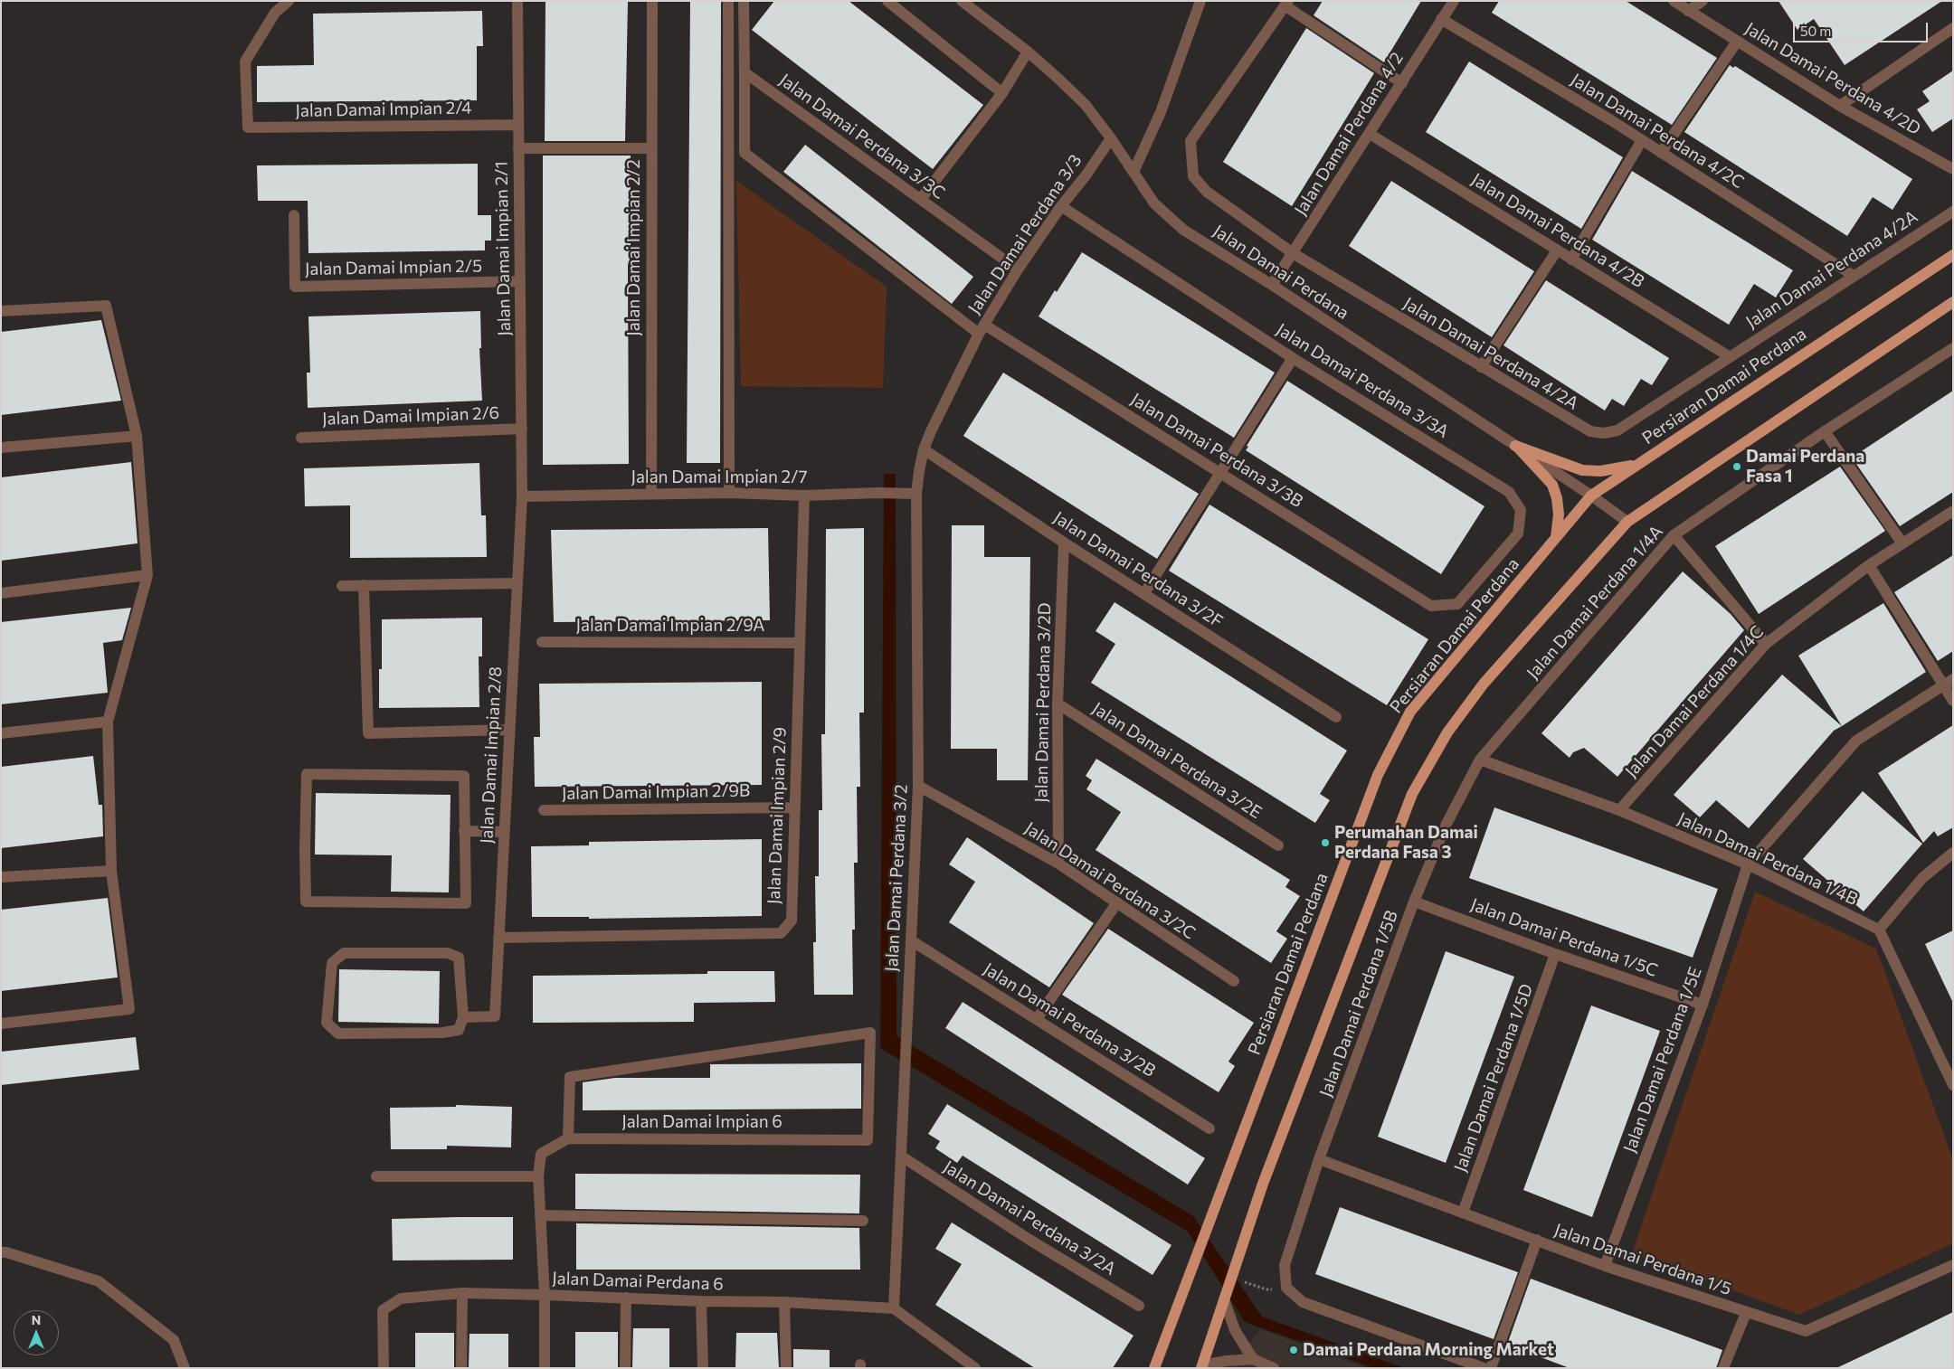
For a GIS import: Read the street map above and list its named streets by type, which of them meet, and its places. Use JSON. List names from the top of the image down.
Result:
{
  "streets": {
    "main road": ["Persiaran Damai Perdana"],
    "street": [
      "Jalan Damai Perdana 4/2D",
      "Jalan Damai Impian 2/4",
      "Jalan Damai Perdana 4/2C",
      "Jalan Damai Perdana 4/2",
      "Jalan Damai Perdana 3/3C",
      "Jalan Damai Perdana 4/2B",
      "Jalan Damai Perdana 3/3",
      "Jalan Damai Impian 2/2",
      "Jalan Damai Impian 2/1",
      "Jalan Damai Impian 2/5",
      "Jalan Damai Perdana 4/2A",
      "Jalan Damai Perdana",
      "Jalan Damai Perdana 3/3A",
      "Jalan Damai Impian 2/6",
      "Jalan Damai Perdana 3/3B",
      "Jalan Damai Impian 2/7",
      "Jalan Damai Perdana 3/2F",
      "Jalan Damai Perdana 1/4A",
      "Jalan Damai Impian 2/9A",
      "Jalan Damai Perdana 1/4C",
      "Jalan Damai Perdana 3/2D",
      "Jalan Damai Impian 2/8",
      "Jalan Damai Perdana 3/2E",
      "Jalan Damai Impian 2/9B",
      "Jalan Damai Impian 2/9",
      "Jalan Damai Perdana 1/4B",
      "Jalan Damai Perdana 3/2",
      "Jalan Damai Perdana 3/2C",
      "Jalan Damai Perdana 1/5C",
      "Jalan Damai Perdana 1/5B",
      "Jalan Damai Perdana 3/2B",
      "Jalan Damai Perdana 1/5E",
      "Jalan Damai Perdana 1/5D",
      "Jalan Damai Impian 6",
      "Jalan Damai Perdana 3/2A",
      "Jalan Damai Perdana 1/5",
      "Jalan Damai Perdana 6"
    ]
  },
  "crossings": [
    ["Jalan Damai Impian 2/4", "Jalan Damai Impian 2/1"],
    ["Jalan Damai Perdana 4/2C", "Jalan Damai Perdana 4/2"],
    ["Jalan Damai Perdana 4/2C", "Jalan Damai Perdana 4/2A"],
    ["Jalan Damai Perdana 4/2", "Jalan Damai Perdana 4/2B"],
    ["Jalan Damai Perdana 4/2", "Jalan Damai Perdana 4/2A"],
    ["Jalan Damai Perdana 4/2", "Jalan Damai Perdana"],
    ["Jalan Damai Perdana 3/3C", "Jalan Damai Perdana 3/3"],
    ["Jalan Damai Perdana 3/3C", "Jalan Damai Perdana 3/3B"],
    ["Jalan Damai Perdana 4/2B", "Jalan Damai Perdana 4/2A"],
    ["Jalan Damai Perdana 3/3", "Jalan Damai Perdana"],
    ["Jalan Damai Perdana 3/3", "Jalan Damai Perdana 3/3A"],
    ["Jalan Damai Perdana 3/3", "Jalan Damai Perdana 3/3B"],
    ["Jalan Damai Perdana 3/3", "Jalan Damai Perdana 3/2F"],
    ["Jalan Damai Perdana 3/3", "Jalan Damai Perdana 3/2"],
    ["Jalan Damai Impian 2/2", "Jalan Damai Impian 2/7"],
    ["Jalan Damai Impian 2/1", "Jalan Damai Impian 2/5"],
    ["Jalan Damai Impian 2/1", "Jalan Damai Impian 2/6"],
    ["Jalan Damai Impian 2/1", "Jalan Damai Impian 2/7"],
    ["Jalan Damai Impian 2/1", "Jalan Damai Impian 2/8"],
    ["Jalan Damai Perdana", "Persiaran Damai Perdana"],
    ["Jalan Damai Perdana 3/3A", "Jalan Damai Perdana 3/3B"],
    ["Jalan Damai Impian 2/7", "Jalan Damai Impian 2/8"],
    ["Jalan Damai Impian 2/7", "Jalan Damai Impian 2/9"],
    ["Jalan Damai Impian 2/7", "Jalan Damai Perdana 3/2"],
    ["Jalan Damai Perdana 3/2F", "Jalan Damai Perdana 3/2D"],
    ["Jalan Damai Perdana 3/2F", "Jalan Damai Perdana 3/2"],
    ["Jalan Damai Perdana 1/4A", "Jalan Damai Perdana 1/4B"],
    ["Jalan Damai Perdana 1/4A", "Jalan Damai Perdana 1/5B"],
    ["Jalan Damai Impian 2/9A", "Jalan Damai Impian 2/9"],
    ["Jalan Damai Perdana 1/4C", "Jalan Damai Perdana 1/4B"],
    ["Jalan Damai Perdana 3/2D", "Jalan Damai Perdana 3/2E"],
    ["Jalan Damai Perdana 3/2D", "Jalan Damai Perdana 3/2C"],
    ["Jalan Damai Impian 2/8", "Jalan Damai Impian 2/9"],
    ["Jalan Damai Impian 2/9B", "Jalan Damai Impian 2/9"],
    ["Jalan Damai Perdana 1/4B", "Jalan Damai Perdana 1/5B"],
    ["Jalan Damai Perdana 1/4B", "Jalan Damai Perdana 1/5E"],
    ["Jalan Damai Perdana 3/2", "Jalan Damai Perdana 3/2C"],
    ["Jalan Damai Perdana 3/2", "Jalan Damai Perdana 3/2B"],
    ["Jalan Damai Perdana 3/2", "Jalan Damai Perdana 3/2A"],
    ["Jalan Damai Perdana 3/2", "Jalan Damai Perdana 6"],
    ["Jalan Damai Perdana 1/5C", "Jalan Damai Perdana 1/5B"],
    ["Jalan Damai Perdana 1/5C", "Jalan Damai Perdana 1/5E"],
    ["Jalan Damai Perdana 1/5C", "Jalan Damai Perdana 1/5D"],
    ["Jalan Damai Perdana 1/5B", "Jalan Damai Perdana 1/5"],
    ["Jalan Damai Perdana 1/5E", "Jalan Damai Perdana 1/5"],
    ["Jalan Damai Perdana 1/5D", "Jalan Damai Perdana 1/5"]
  ],
  "places": ["Damai Perdana Fasa 1", "Perumahan Damai Perdana Fasa 3", "Damai Perdana Morning Market"],
  "scale_bar": "50 m",
  "north": "top"
}
